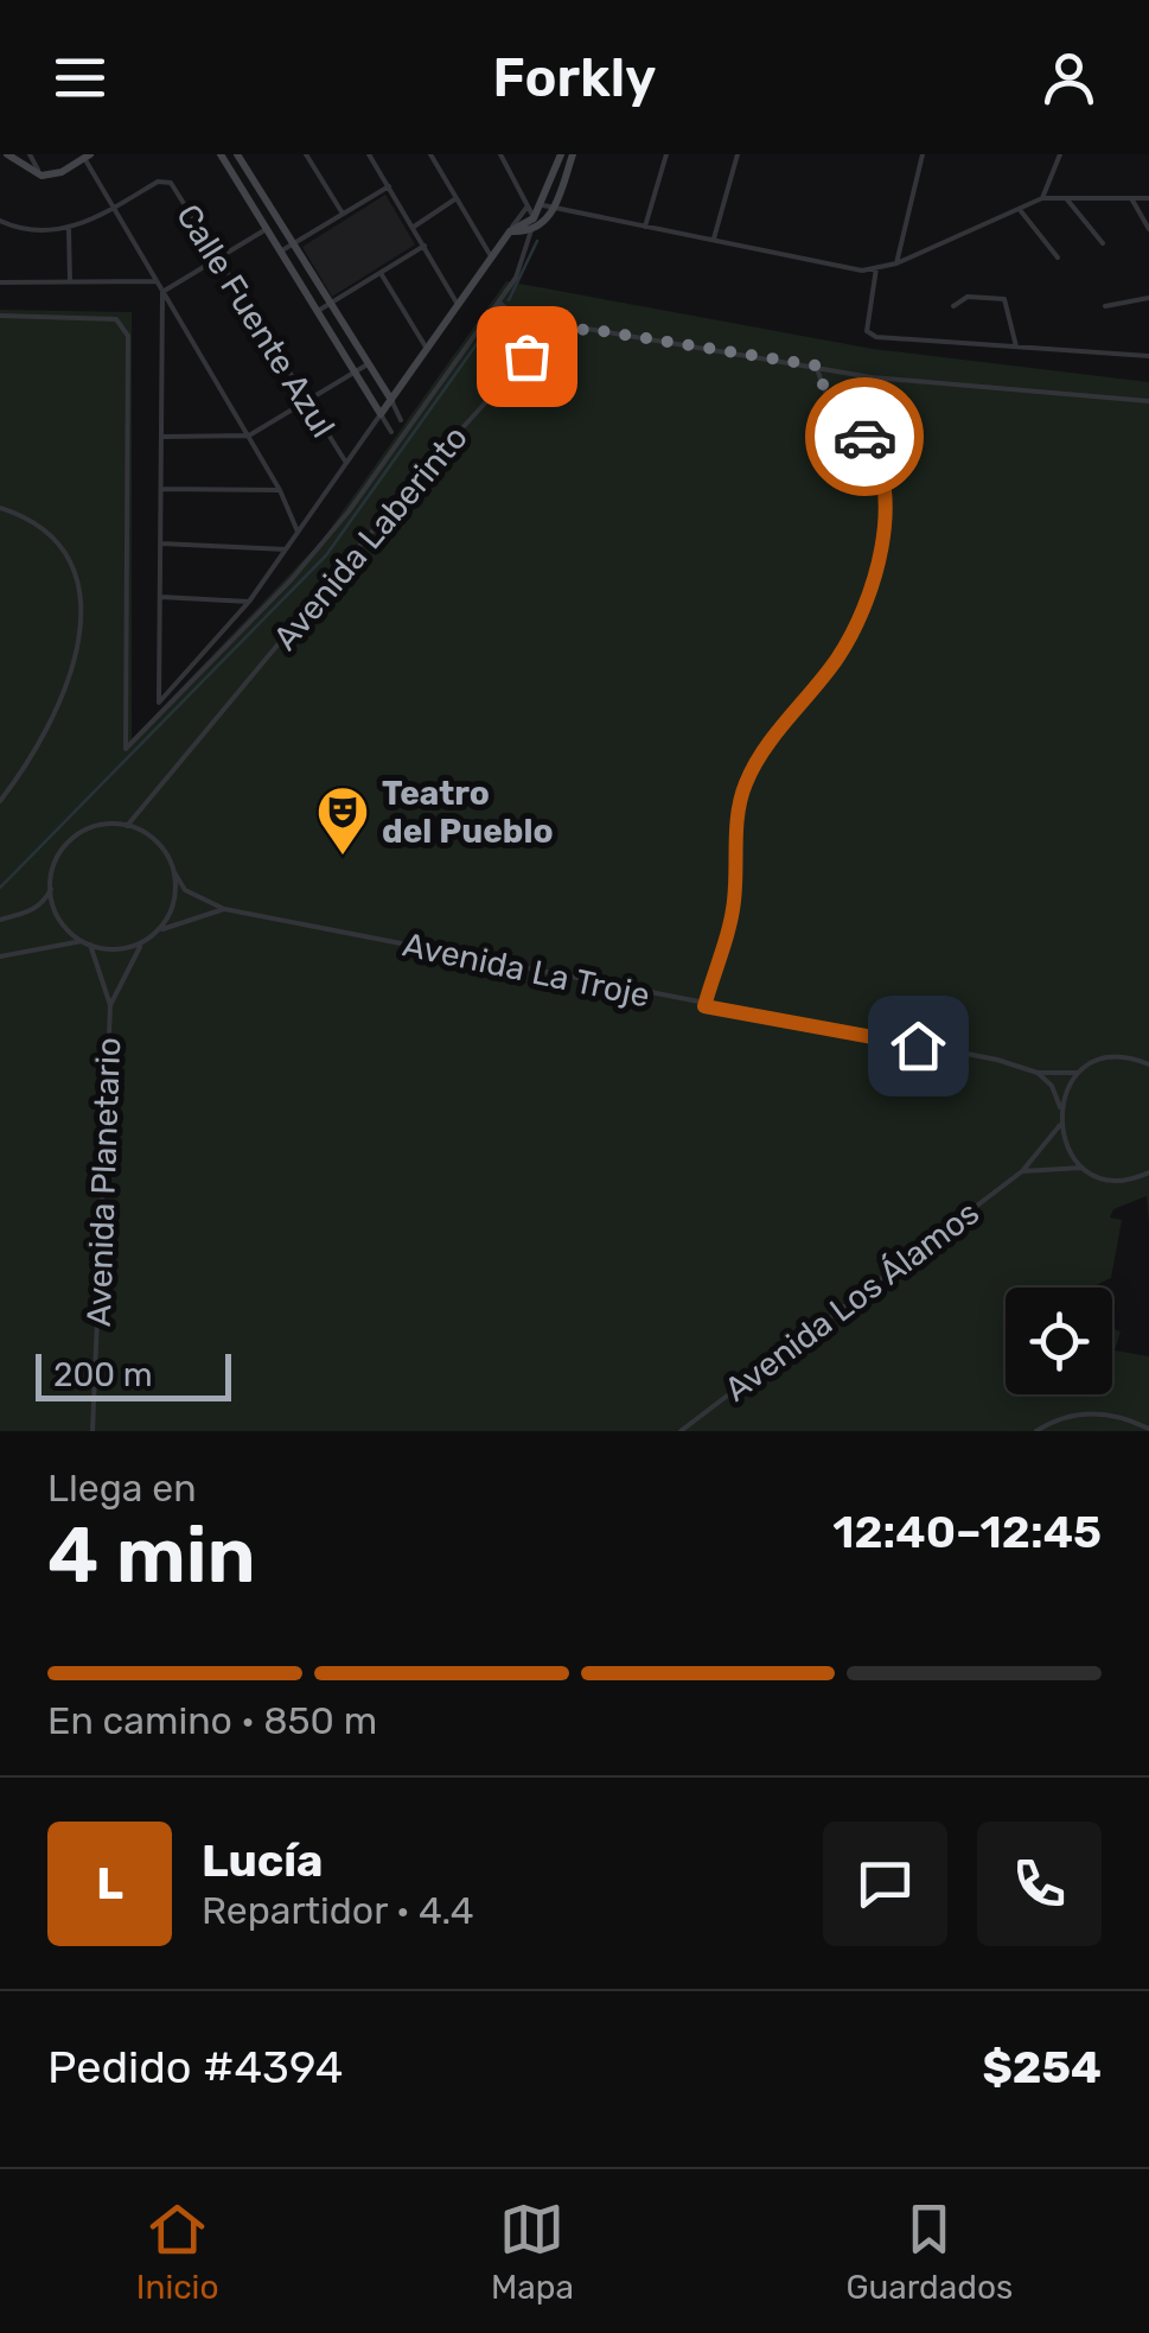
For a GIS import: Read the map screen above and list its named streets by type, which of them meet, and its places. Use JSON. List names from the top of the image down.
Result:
{
  "streets": {
    "street": [
      "Calle Fuente Azul",
      "Avenida Laberinto",
      "Avenida La Troje",
      "Avenida Planetario",
      "Avenida Los Álamos"
    ]
  },
  "crossings": [
    ["Avenida Laberinto", "Avenida La Troje"],
    ["Avenida Laberinto", "Avenida Planetario"],
    ["Avenida La Troje", "Avenida Planetario"]
  ],
  "places": {
    "theatre": ["Teatro del Pueblo"]
  },
  "scale_bar": "200 m",
  "page": {
    "header": "Forkly",
    "scale": "200 m",
    "heading": ["4 min", "Llega en", "12:40–12:45"],
    "panel": [
      "Lucía",
      "Repartidor · 4.4",
      "Pedido #4394",
      "$254"
    ],
    "bar": "En camino · 850 m",
    "round": "L",
    "tabs": ["Inicio", "Mapa", "Guardados"]
  }
}
